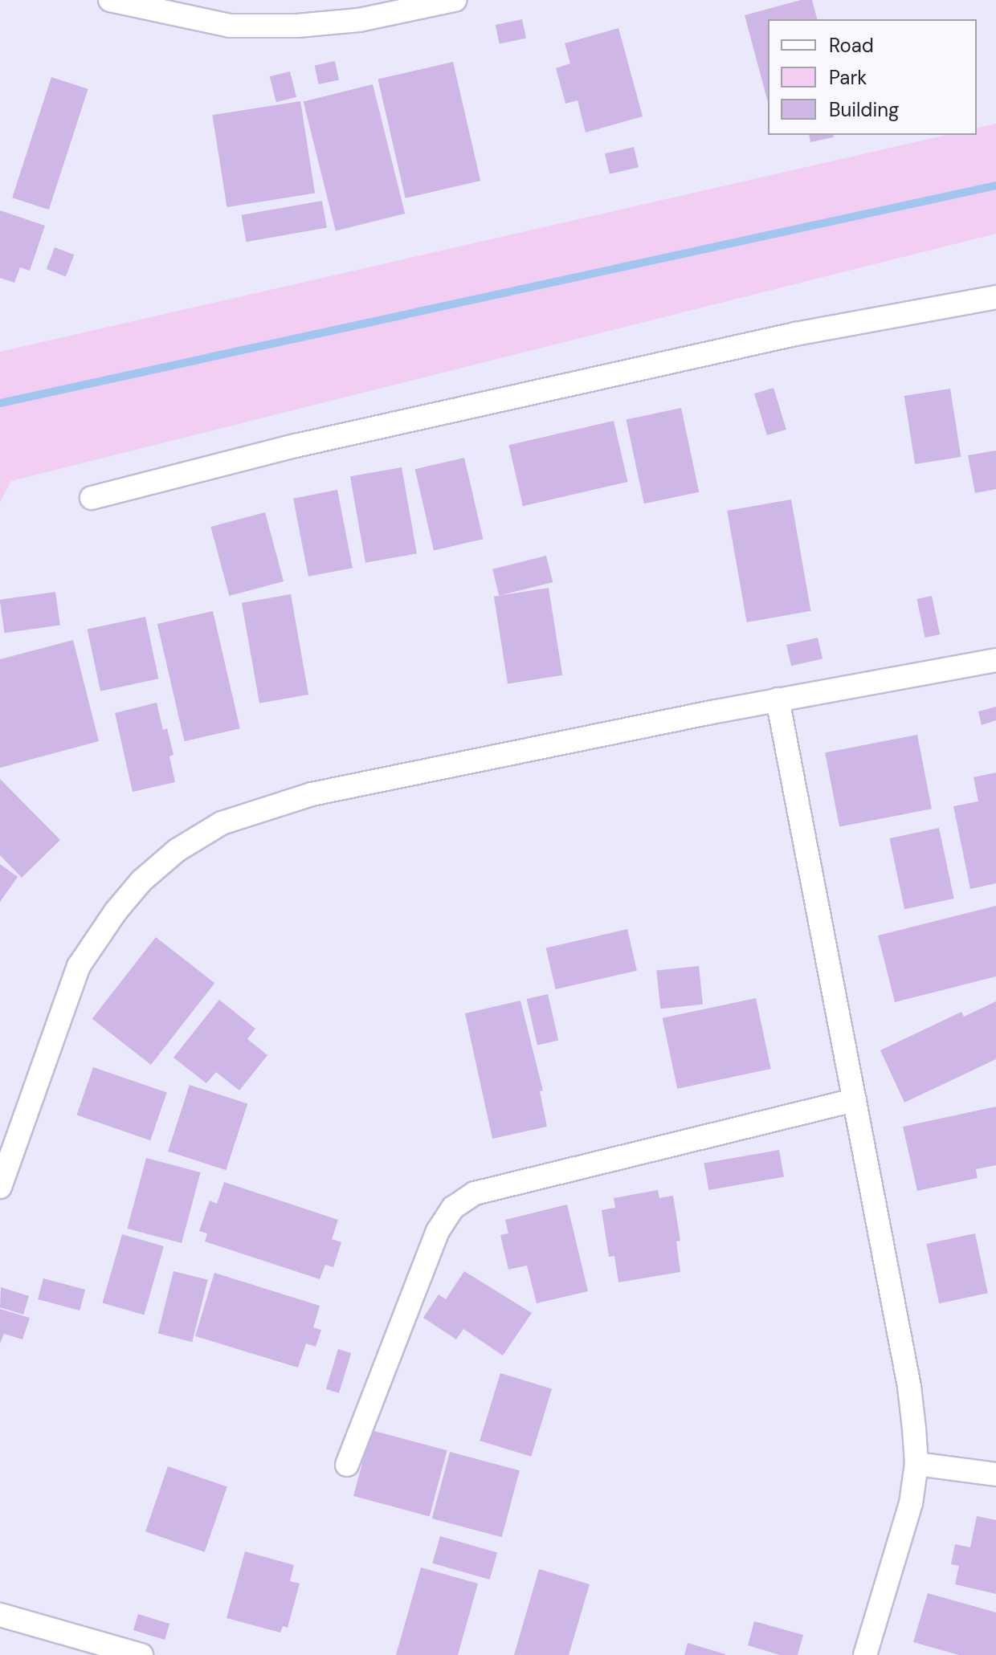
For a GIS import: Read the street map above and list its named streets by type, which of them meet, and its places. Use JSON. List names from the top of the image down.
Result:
{
  "legend": ["Road", "Park", "Building"]
}
